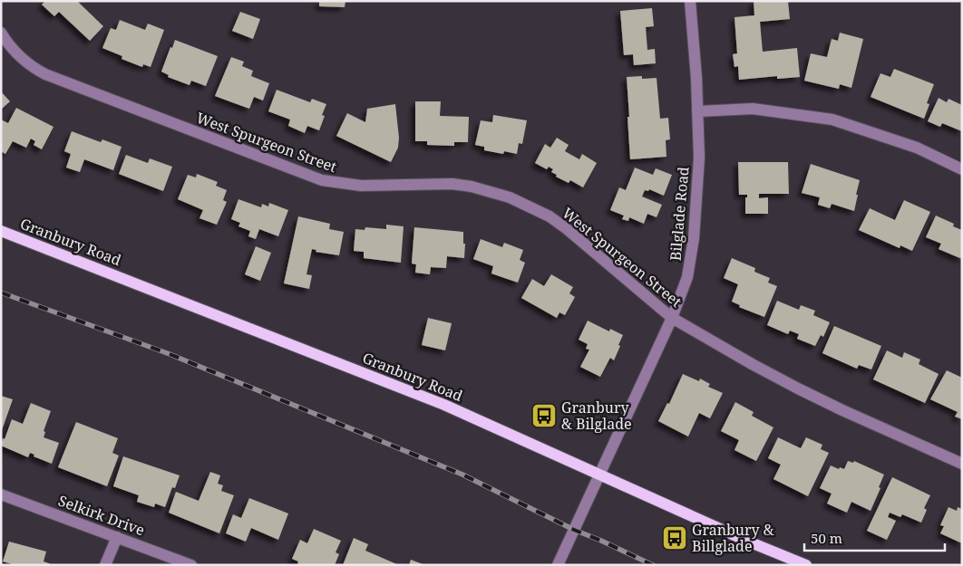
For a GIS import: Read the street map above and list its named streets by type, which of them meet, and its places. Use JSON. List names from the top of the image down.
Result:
{
  "streets": {
    "main road": ["Granbury Road"],
    "street": ["West Spurgeon Street", "Bilglade Road", "Selkirk Drive"]
  },
  "crossings": [
    ["West Spurgeon Street", "Bilglade Road"],
    ["Bilglade Road", "Granbury Road"]
  ],
  "places": {
    "bus stop": ["Granbury & Bilglade", "Granbury & Billglade"]
  },
  "scale_bar": "50 m"
}
